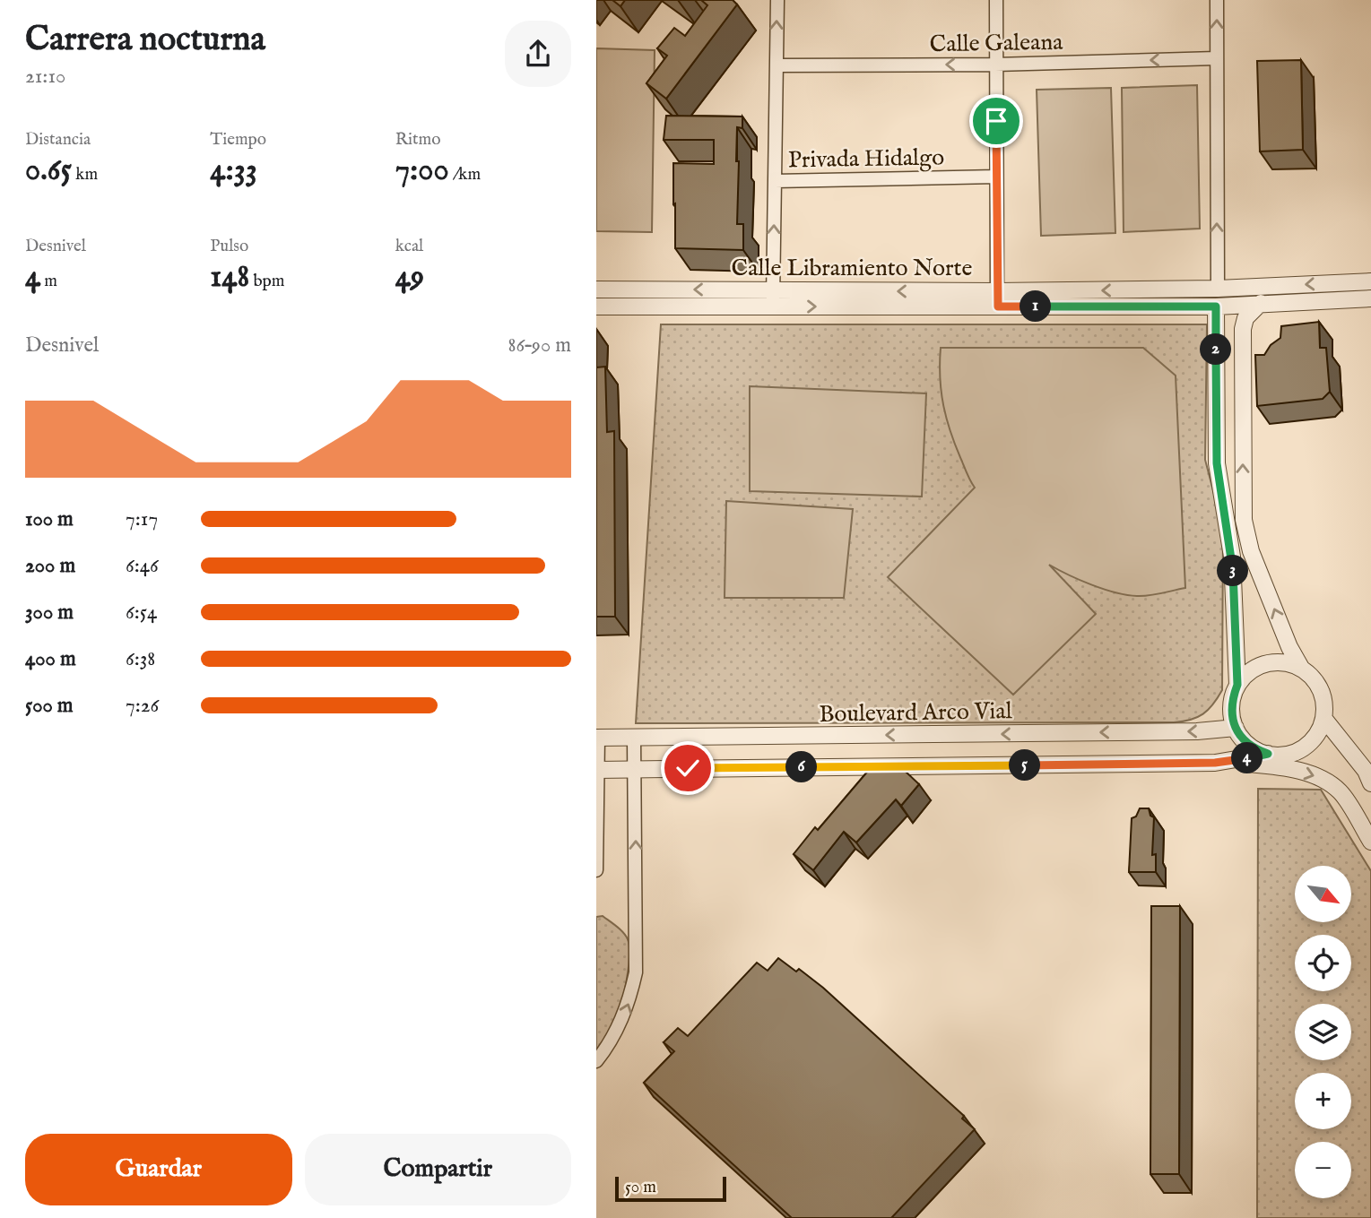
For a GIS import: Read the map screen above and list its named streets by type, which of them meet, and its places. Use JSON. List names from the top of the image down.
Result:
{
  "streets": {
    "street": [
      "Calle Galeana",
      "Privada Hidalgo",
      "Calle Libramiento Norte",
      "Boulevard Arco Vial"
    ]
  },
  "one_way": ["Calle Galeana"],
  "scale_bar": "50 m",
  "north": "bottom right",
  "page": {
    "heading": ["Carrera nocturna", "21:10"],
    "stats": [
      ["Distancia", "0.65 km"],
      ["Tiempo", "4:33"],
      ["Ritmo", "7:00 /km"],
      ["Desnivel", "4 m"],
      ["Pulso", "148 bpm"],
      ["kcal", "49"]
    ],
    "pins": [
      "1",
      "2",
      "3",
      "4",
      "5",
      "6"
    ],
    "chart": ["Desnivel", "86–90 m"],
    "list": [
      {
        "name": "100 m",
        "note": "7:17"
      },
      {
        "name": "200 m",
        "note": "6:46"
      },
      {
        "name": "300 m",
        "note": "6:54"
      },
      {
        "name": "400 m",
        "note": "6:38"
      },
      {
        "name": "500 m",
        "note": "7:26"
      }
    ],
    "map_buttons": ["+", "−"],
    "buttons": ["Guardar", "Compartir"],
    "scale": "50 m"
  }
}
